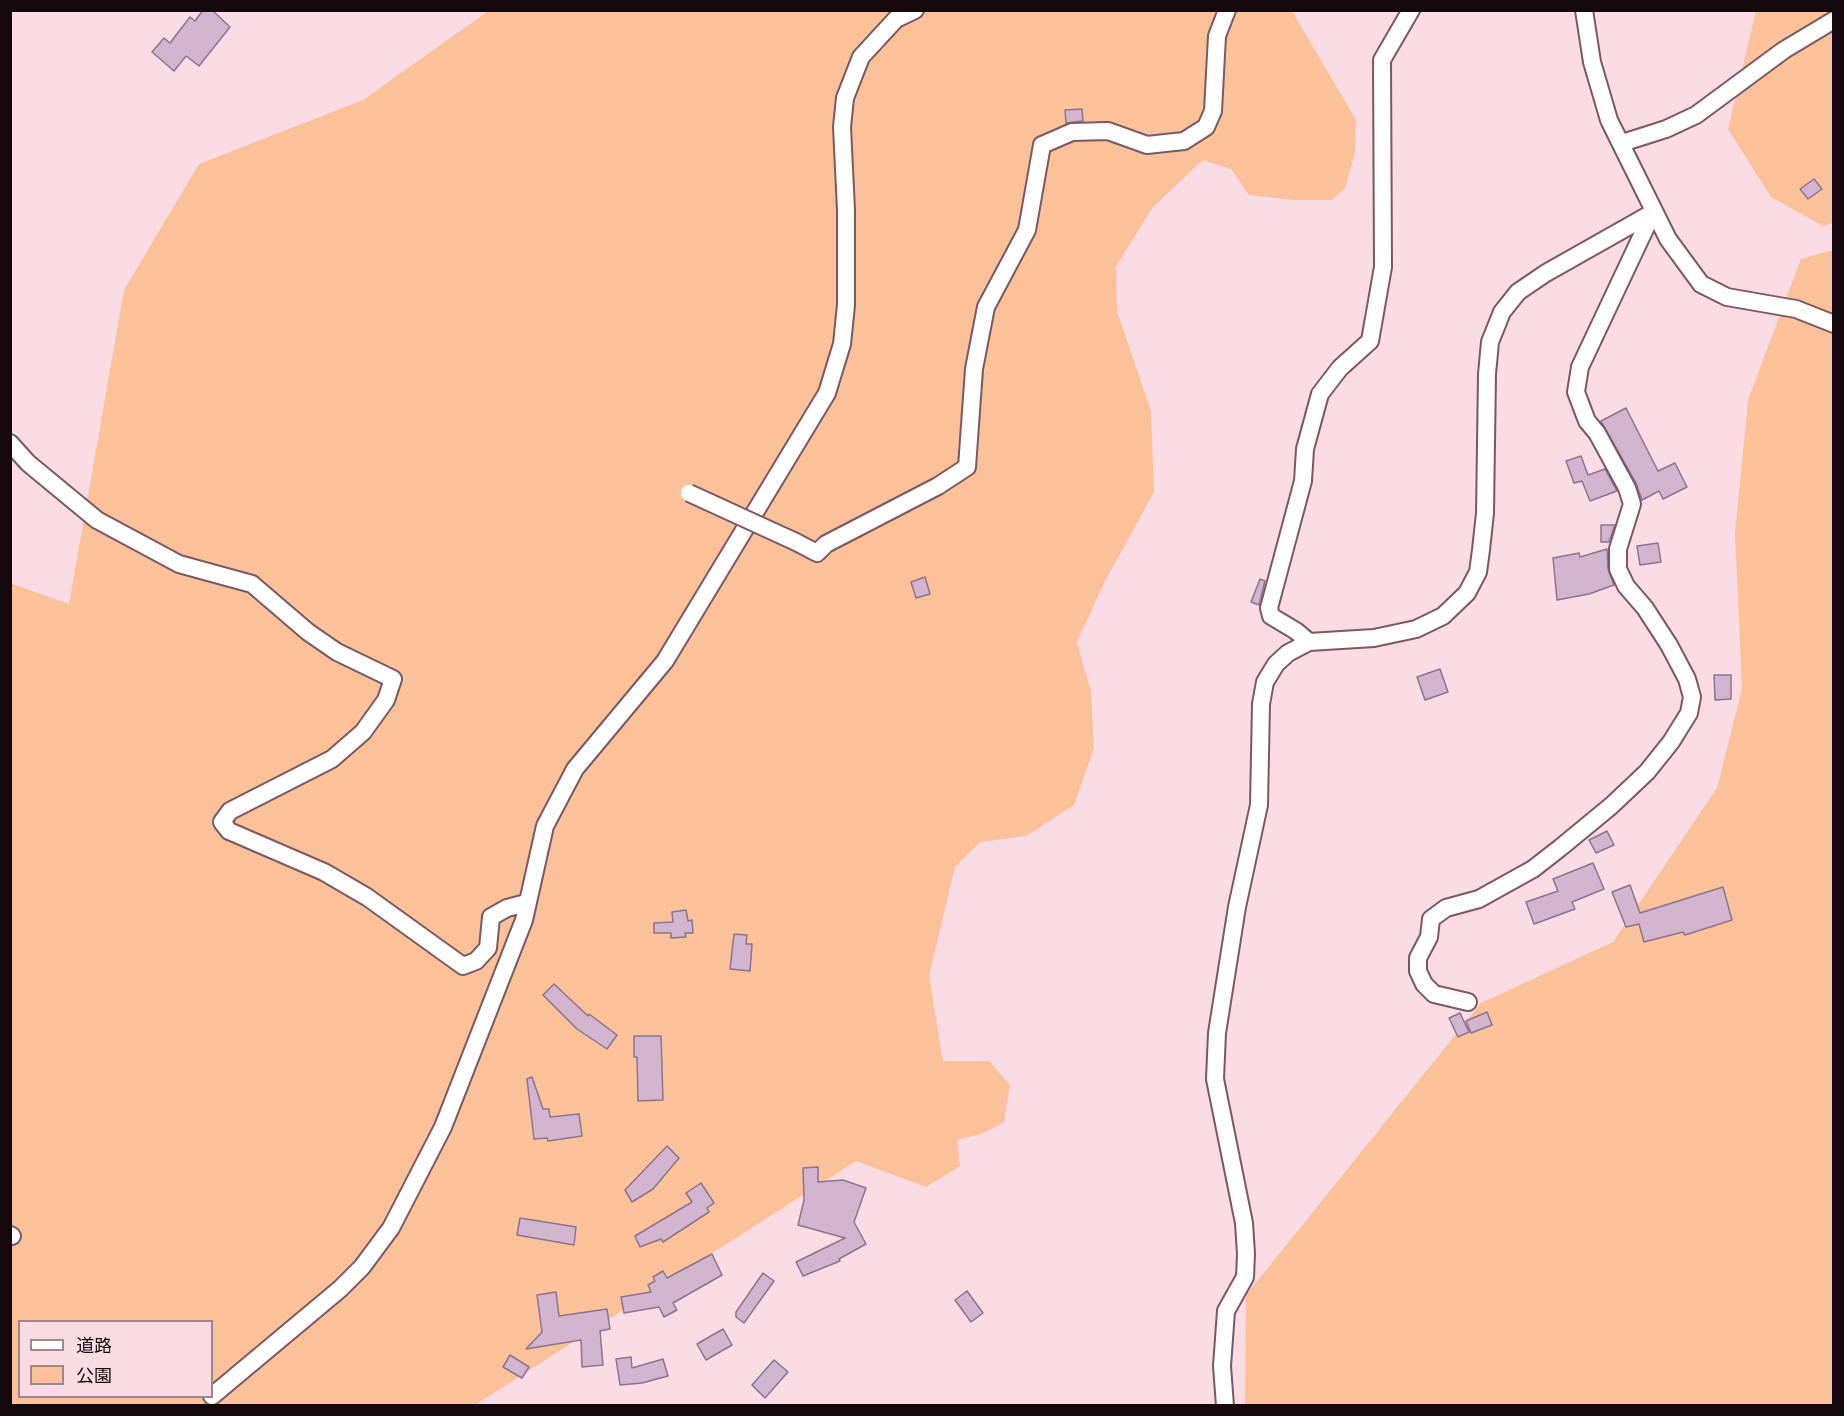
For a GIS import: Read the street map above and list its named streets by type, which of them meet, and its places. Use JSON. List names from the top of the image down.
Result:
{
  "legend": ["道路", "公園"]
}
